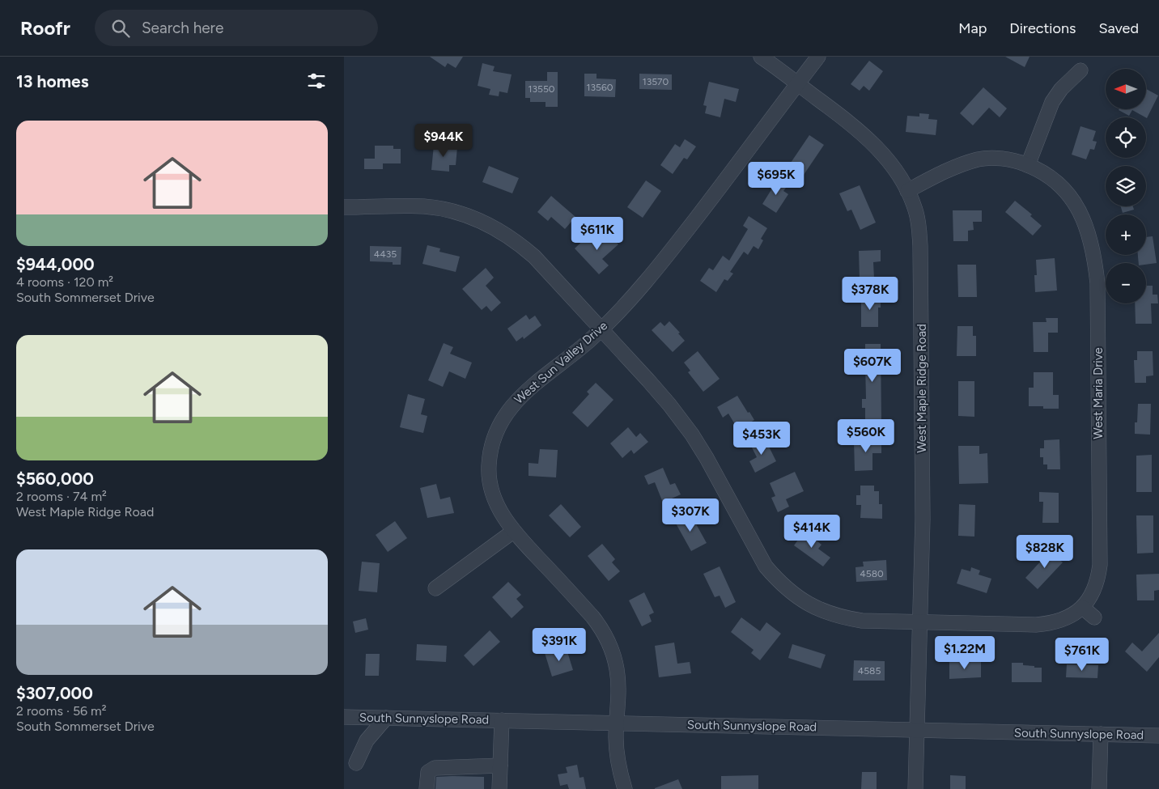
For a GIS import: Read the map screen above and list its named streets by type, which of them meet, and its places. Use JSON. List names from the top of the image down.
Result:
{
  "streets": {
    "street": [
      "West Sun Valley Drive",
      "West Maple Ridge Road",
      "West Maria Drive",
      "South Sunnyslope Road"
    ]
  },
  "crossings": [
    ["West Sun Valley Drive", "West Maple Ridge Road"],
    ["West Sun Valley Drive", "West Maria Drive"],
    ["West Sun Valley Drive", "South Sunnyslope Road"],
    ["West Maple Ridge Road", "West Maria Drive"],
    ["West Maple Ridge Road", "South Sunnyslope Road"]
  ],
  "house_numbers": [
    "13570",
    "13560",
    "13550",
    "4435",
    "4580",
    "4585"
  ],
  "north": "left",
  "page": {
    "header": "Roofr",
    "search": "Search here",
    "nav": ["Map", "Directions", "Saved"],
    "heading": "13 homes",
    "map_buttons": ["+", "−"],
    "list": [
      {
        "name": "$944,000",
        "note": "4 rooms · 120 m² · South Sommerset Drive"
      },
      {
        "name": "$560,000",
        "note": "2 rooms · 74 m² · West Maple Ridge Road"
      },
      {
        "name": "$307,000",
        "note": "2 rooms · 56 m² · South Sommerset Drive"
      }
    ],
    "price": [
      "$944K",
      "$695K",
      "$611K",
      "$378K",
      "$607K",
      "$560K",
      "$453K",
      "$307K",
      "$414K",
      "$828K",
      "$391K",
      "$1.22M",
      "$761K"
    ]
  }
}
